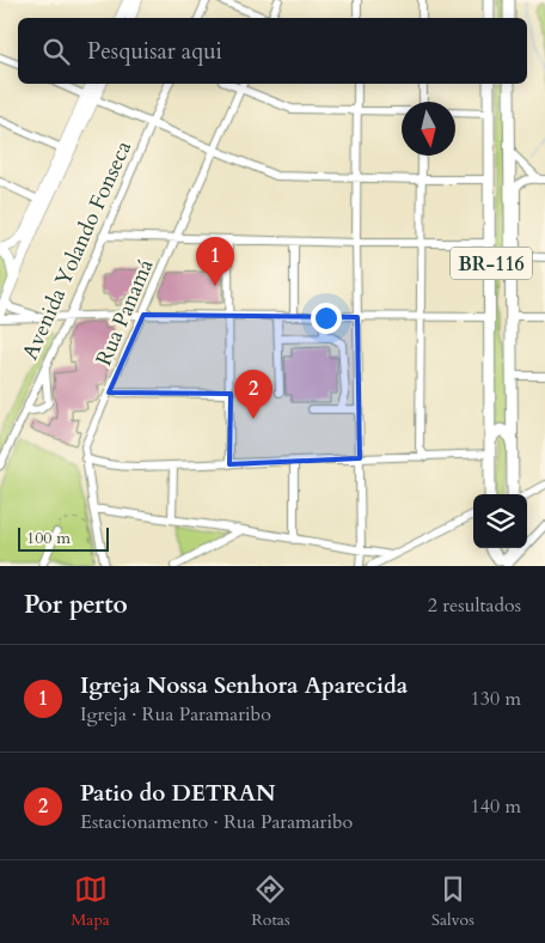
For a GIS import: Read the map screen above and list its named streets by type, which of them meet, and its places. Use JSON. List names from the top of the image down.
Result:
{
  "streets": {
    "highway": ["BR-116"],
    "street": ["Avenida Yolando Fonseca", "Rua Panamá"]
  },
  "scale_bar": "100 m",
  "north": "bottom",
  "page": {
    "search": "Pesquisar aqui",
    "pins": ["1", "2"],
    "scale": "100 m",
    "heading": ["Por perto", "2 resultados"],
    "list": [
      {
        "mark": "1",
        "name": "Igreja Nossa Senhora Aparecida",
        "note": "Igreja · Rua Paramaribo",
        "value": "130 m"
      },
      {
        "mark": "2",
        "name": "Patio do DETRAN",
        "note": "Estacionamento · Rua Paramaribo",
        "value": "140 m"
      }
    ],
    "nav": ["Mapa", "Rotas", "Salvos"]
  }
}
